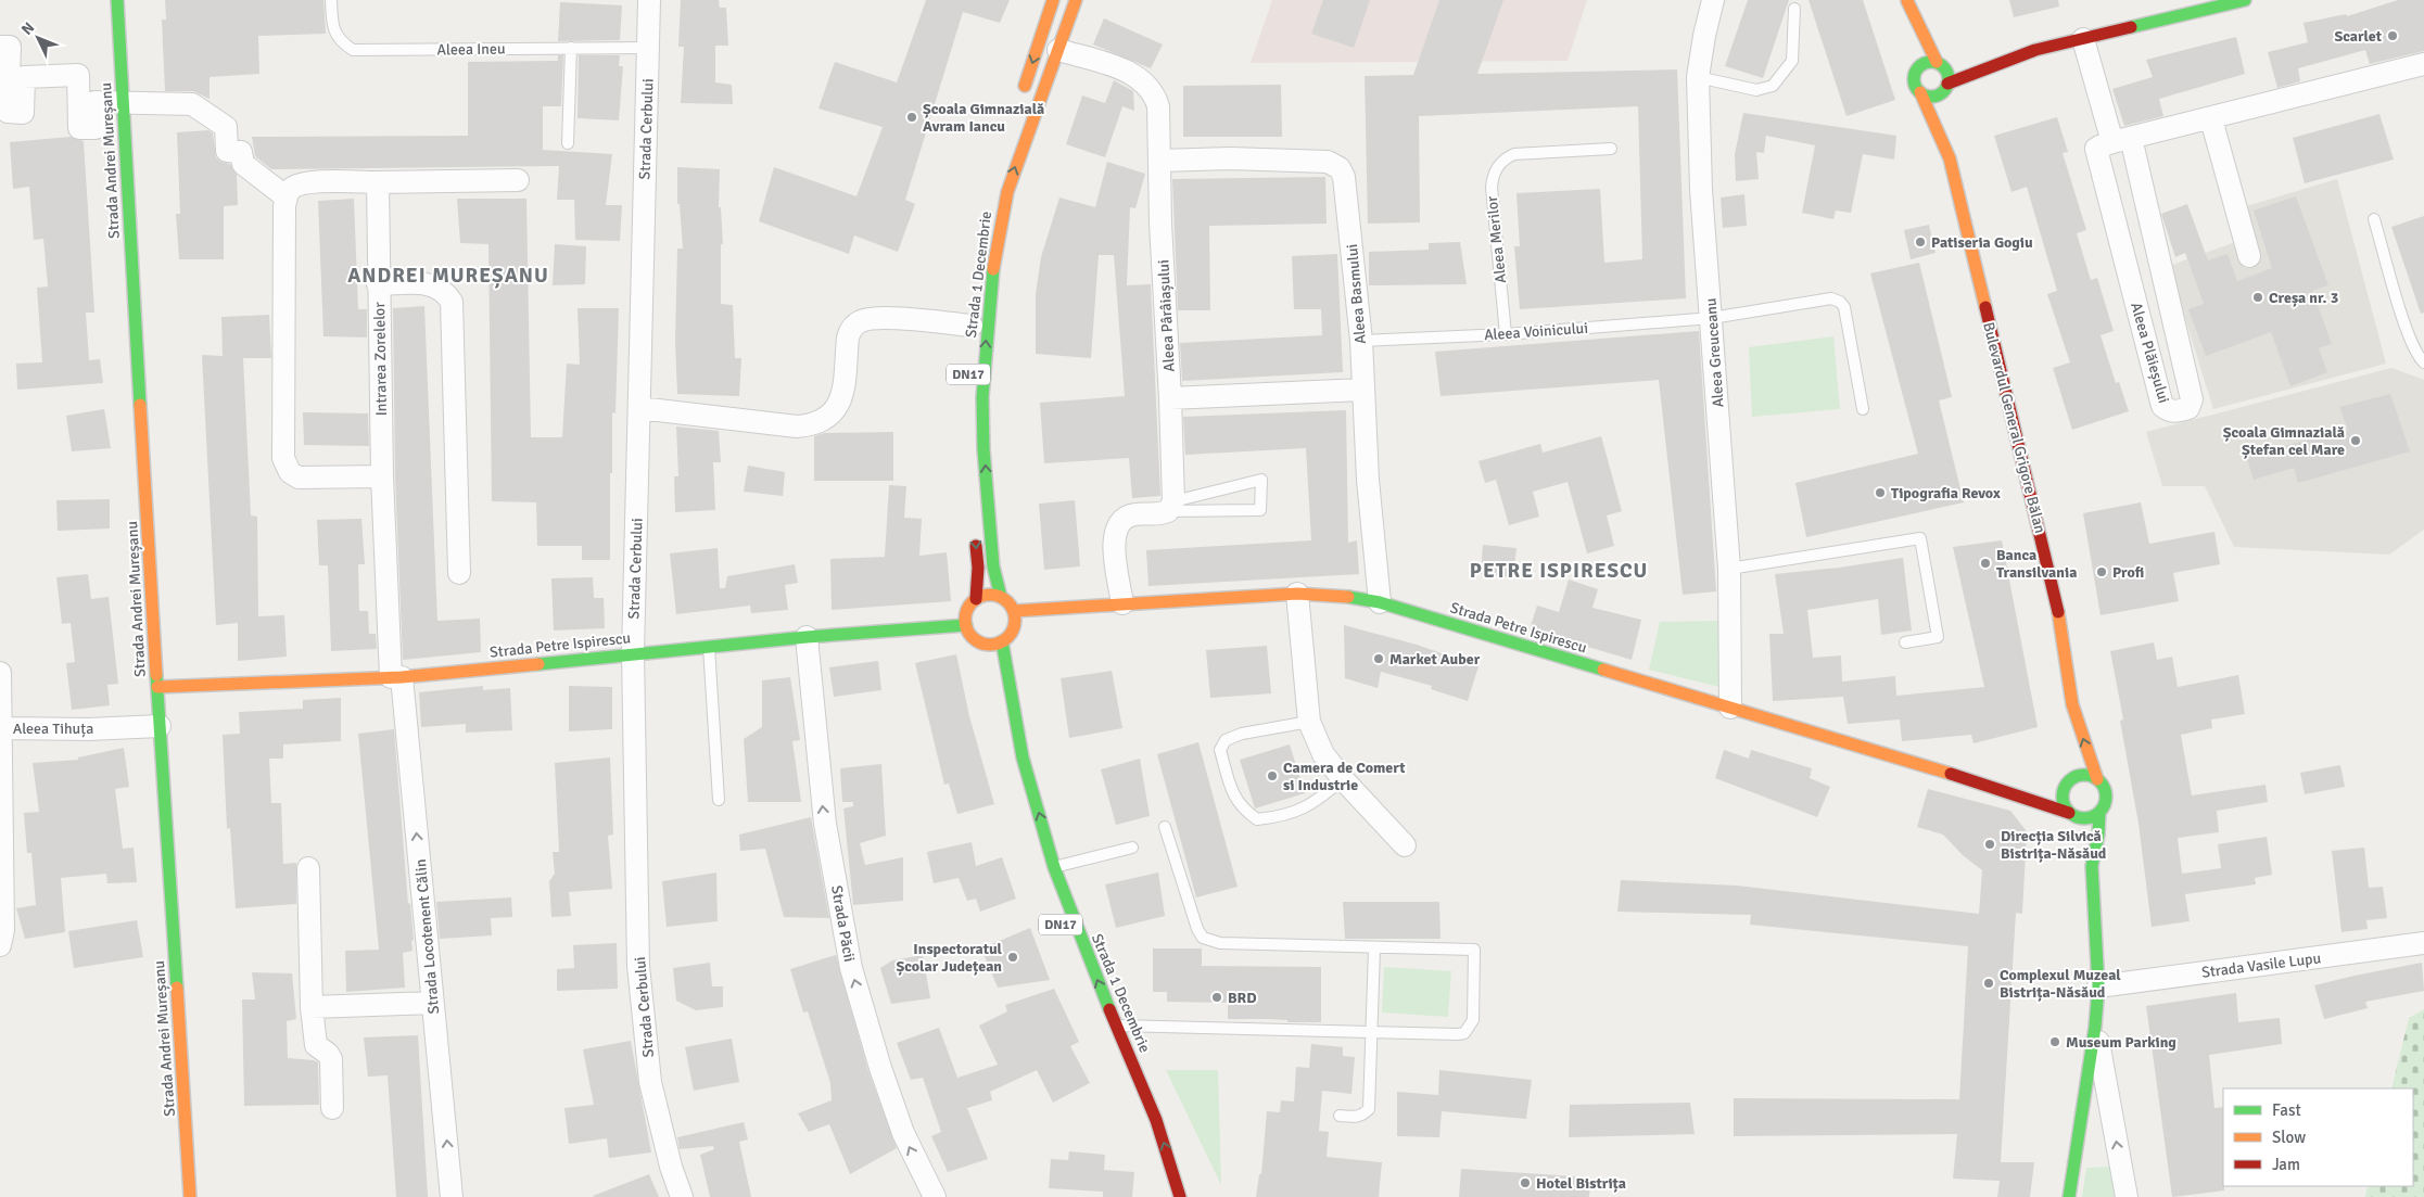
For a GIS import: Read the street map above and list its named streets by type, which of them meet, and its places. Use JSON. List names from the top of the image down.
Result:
{
  "streets": {
    "street": [
      "Strada Cerbului",
      "Strada Andrei Mureșanu",
      "Strada 1 Decembrie",
      "Aleea Basmului",
      "Aleea Pârâiașului",
      "Aleea Greuceanu",
      "Aleea Plăieșului",
      "Intrarea Zorelelor",
      "DN17",
      "Bulevardul General Grigore Bălan",
      "Strada Petre Ispirescu",
      "Aleea Tihuța",
      "Strada Păcii",
      "Strada Locotenent Călin",
      "Strada Vasile Lupu"
    ],
    "lane": ["Aleea Ineu", "Aleea Merilor", "Aleea Voinicului"]
  },
  "crossings": [
    ["Aleea Ineu", "Strada Cerbului"],
    ["Strada Cerbului", "Strada Petre Ispirescu"],
    ["Strada Andrei Mureșanu", "Strada Petre Ispirescu"],
    ["Strada Andrei Mureșanu", "Aleea Tihuța"],
    ["Aleea Merilor", "Aleea Voinicului"],
    ["Strada 1 Decembrie", "Aleea Pârâiașului"],
    ["Strada 1 Decembrie", "Strada Petre Ispirescu"],
    ["Aleea Basmului", "Aleea Pârâiașului"],
    ["Aleea Basmului", "Aleea Voinicului"],
    ["Aleea Basmului", "Strada Petre Ispirescu"],
    ["Aleea Voinicului", "Aleea Greuceanu"],
    ["Aleea Greuceanu", "Strada Petre Ispirescu"],
    ["Intrarea Zorelelor", "Strada Petre Ispirescu"],
    ["Intrarea Zorelelor", "Strada Locotenent Călin"],
    ["Bulevardul General Grigore Bălan", "Strada Petre Ispirescu"],
    ["Strada Petre Ispirescu", "Strada Păcii"],
    ["Strada Petre Ispirescu", "Strada Locotenent Călin"]
  ],
  "one_way": ["Strada 1 Decembrie", "Strada Păcii"],
  "districts": ["ANDREI MUREȘANU", "PETRE ISPIRESCU"],
  "places": [
    "Scarlet",
    "Școala Gimnazială Avram Iancu",
    "Patiseria Gogiu",
    "Creșa nr. 3",
    "Școala Gimnazială Ștefan cel Mare",
    "Tipografia Revox",
    "Banca Transilvania",
    "Profi",
    "Market Auber",
    "Camera de Comert si Industrie",
    "Direcția Silvică Bistrița-Năsăud",
    "Inspectoratul Școlar Județean",
    "Complexul Muzeal Bistrița-Năsăud",
    "BRD",
    "Museum Parking",
    "Hotel Bistrița"
  ],
  "legend": ["Fast", "Slow", "Jam"],
  "north": "top left"
}
